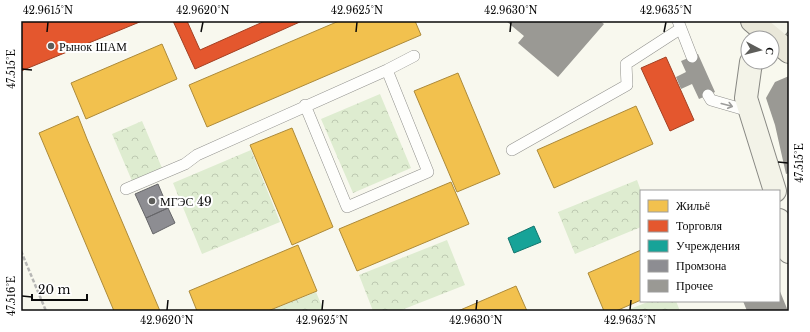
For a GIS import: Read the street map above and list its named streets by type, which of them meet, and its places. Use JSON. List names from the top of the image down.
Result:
{
  "places": ["Рынок ШАМ", "МГЭС 49"],
  "legend": [
    "Жильё",
    "Торговля",
    "Учреждения",
    "Промзона",
    "Прочее"
  ],
  "scale_bar": "20 m",
  "north": "right",
  "coordinates": [
    "42.9615°N",
    "42.9620°N",
    "42.9625°N",
    "42.9630°N",
    "42.9635°N",
    "47.515°E",
    "47.516°E"
  ]
}
